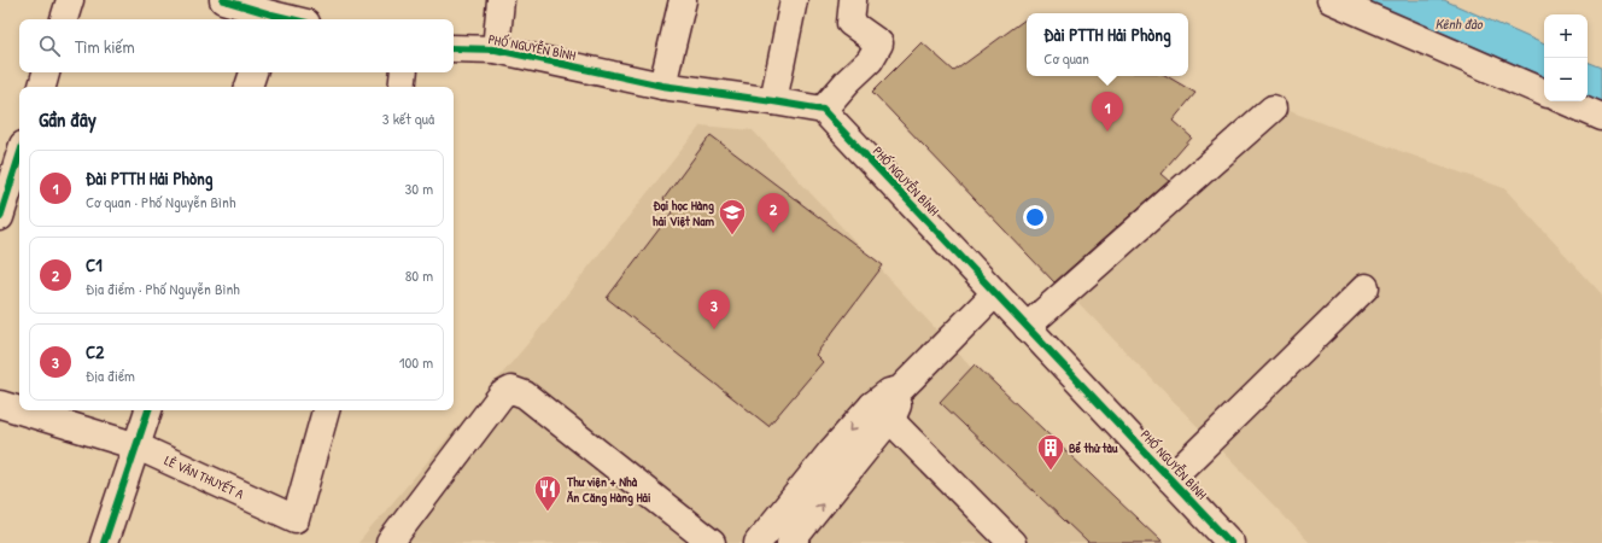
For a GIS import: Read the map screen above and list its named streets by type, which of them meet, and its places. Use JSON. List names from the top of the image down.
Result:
{
  "streets": {
    "street": ["PHỐ NGUYỄN BÌNH", "LÊ VĂN THUYẾT A"]
  },
  "water": ["Kênh đào"],
  "places": {
    "school or university": ["Đại học Hàng hải Việt Nam"],
    "building": ["Bể thử tàu"],
    "restaurant": ["Thư viện + Nhà Ăn Căng Hàng Hải"]
  },
  "page": {
    "popup": ["Đài PTTH Hải Phòng", "Cơ quan"],
    "map_buttons": ["+", "−"],
    "search": "Tìm kiếm",
    "heading": ["Gần đây", "3 kết quả"],
    "pins": ["1", "2", "3"],
    "list": [
      {
        "mark": "1",
        "name": "Đài PTTH Hải Phòng",
        "note": "Cơ quan · Phố Nguyễn Bình",
        "value": "30 m"
      },
      {
        "mark": "2",
        "name": "C1",
        "note": "Địa điểm · Phố Nguyễn Bình",
        "value": "80 m"
      },
      {
        "mark": "3",
        "name": "C2",
        "note": "Địa điểm",
        "value": "100 m"
      }
    ]
  }
}
